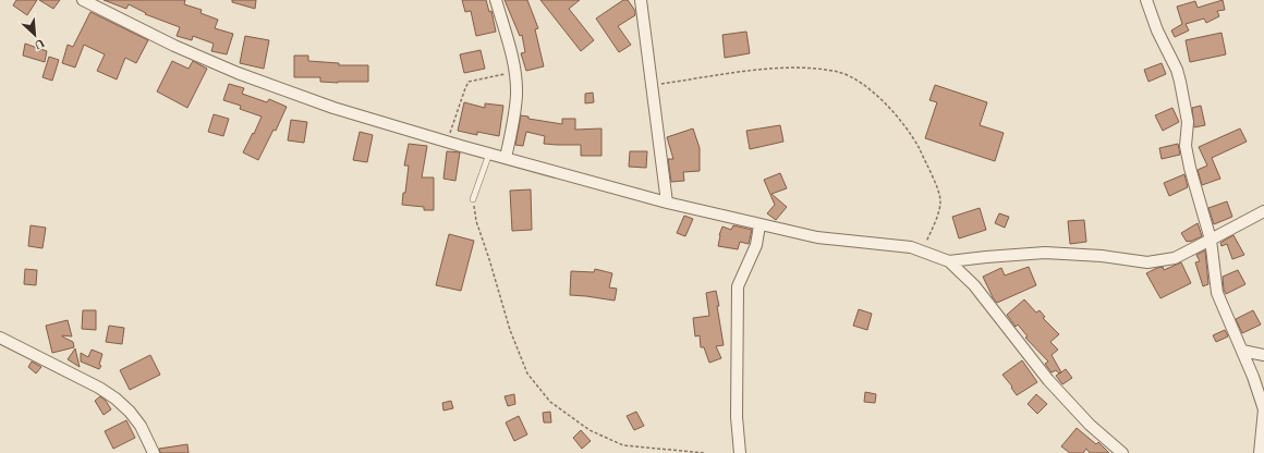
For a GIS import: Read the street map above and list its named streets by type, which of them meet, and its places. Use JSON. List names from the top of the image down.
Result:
{
  "north": "bottom right"
}
